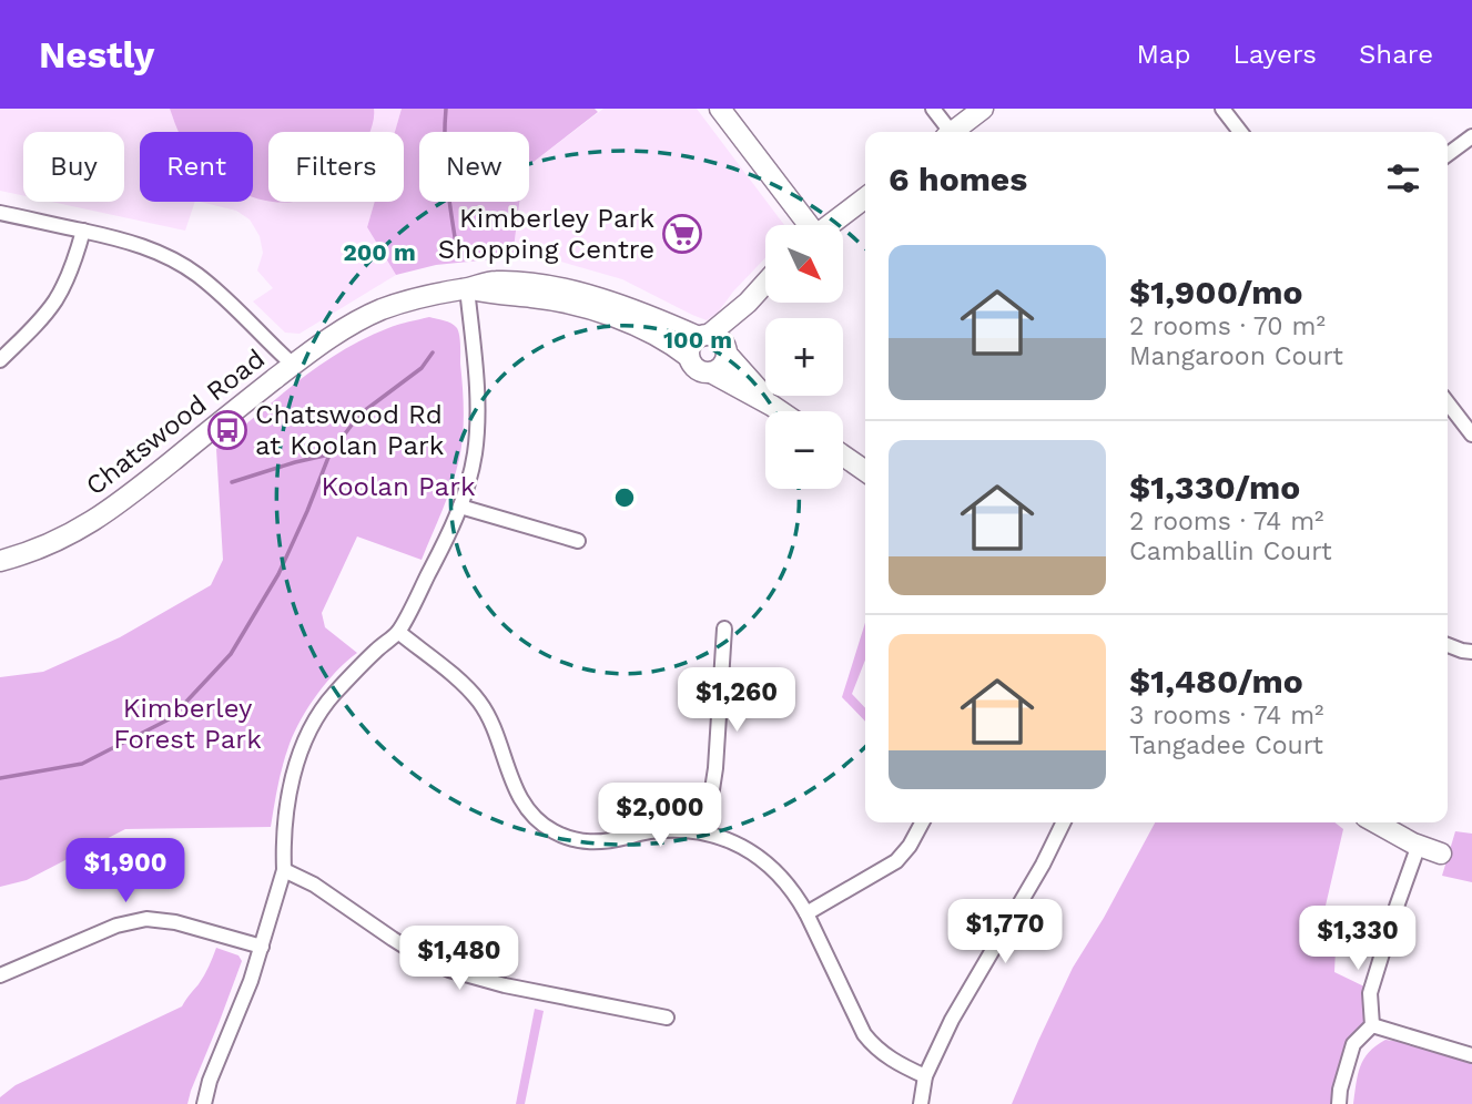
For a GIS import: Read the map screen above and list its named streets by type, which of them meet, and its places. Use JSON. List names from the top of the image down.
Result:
{
  "streets": {
    "street": ["Chatswood Road"]
  },
  "parks": ["Koolan Park", "Kimberley Forest Park"],
  "places": {
    "supermarket": ["Kimberley Park Shopping Centre"],
    "bus stop": ["Chatswood Rd at Koolan Park"]
  },
  "north": "bottom right",
  "page": {
    "header": "Nestly",
    "nav": ["Map", "Layers", "Share"],
    "chip": [
      "Buy",
      "Rent",
      "Filters",
      "New"
    ],
    "heading": "6 homes",
    "map_buttons": ["+", "−"],
    "list": [
      {
        "name": "$1,900/mo",
        "note": "2 rooms · 70 m² · Mangaroon Court"
      },
      {
        "name": "$1,330/mo",
        "note": "2 rooms · 74 m² · Camballin Court"
      },
      {
        "name": "$1,480/mo",
        "note": "3 rooms · 74 m² · Tangadee Court"
      }
    ],
    "price": [
      "$1,260",
      "$2,000",
      "$1,900",
      "$1,770",
      "$1,330",
      "$1,480"
    ]
  },
  "rings": ["200 m", "100 m"]
}
